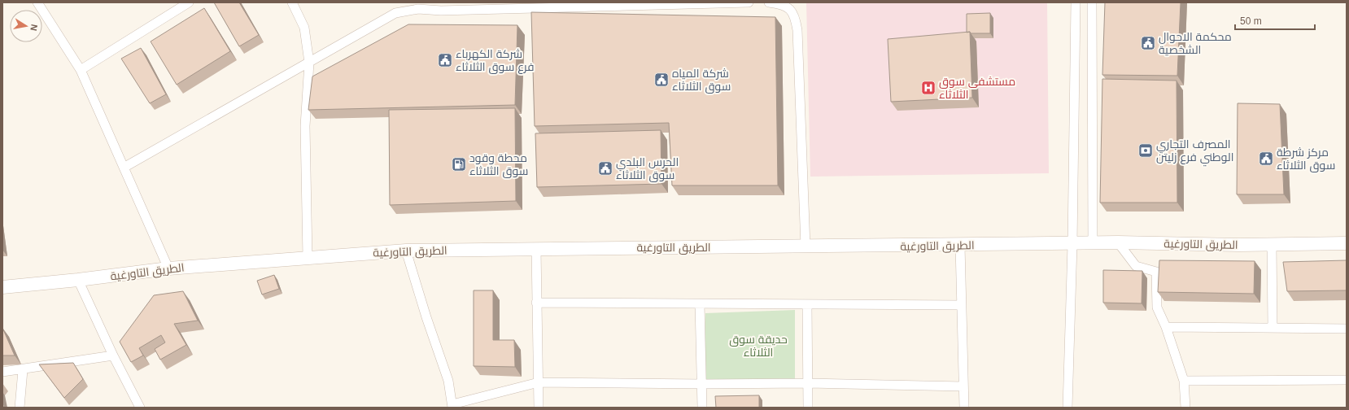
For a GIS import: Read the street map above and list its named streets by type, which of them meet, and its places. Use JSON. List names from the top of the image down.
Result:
{
  "streets": {
    "street": ["الطريق التاورغية"]
  },
  "parks": ["حديقة سوق الثلاثاء"],
  "places": {
    "public building": [
      "محكمة الاحوال الشخصية",
      "شركة الكهرباء فرع سوق الثلاثاء",
      "شركة المياه سوق الثلاثاء",
      "مركز شرطة سوق الثلاثاء",
      "الحرس البلدي سوق الثلاثاء"
    ],
    "hospital": ["مستشفى سوق الثلاثاء"],
    "bank": ["المصرف التجاري الوطني فرع زليتن"],
    "fuel station": ["محطة وقود سوق الثلاثاء"]
  },
  "scale_bar": "50 m",
  "north": "right"
}
